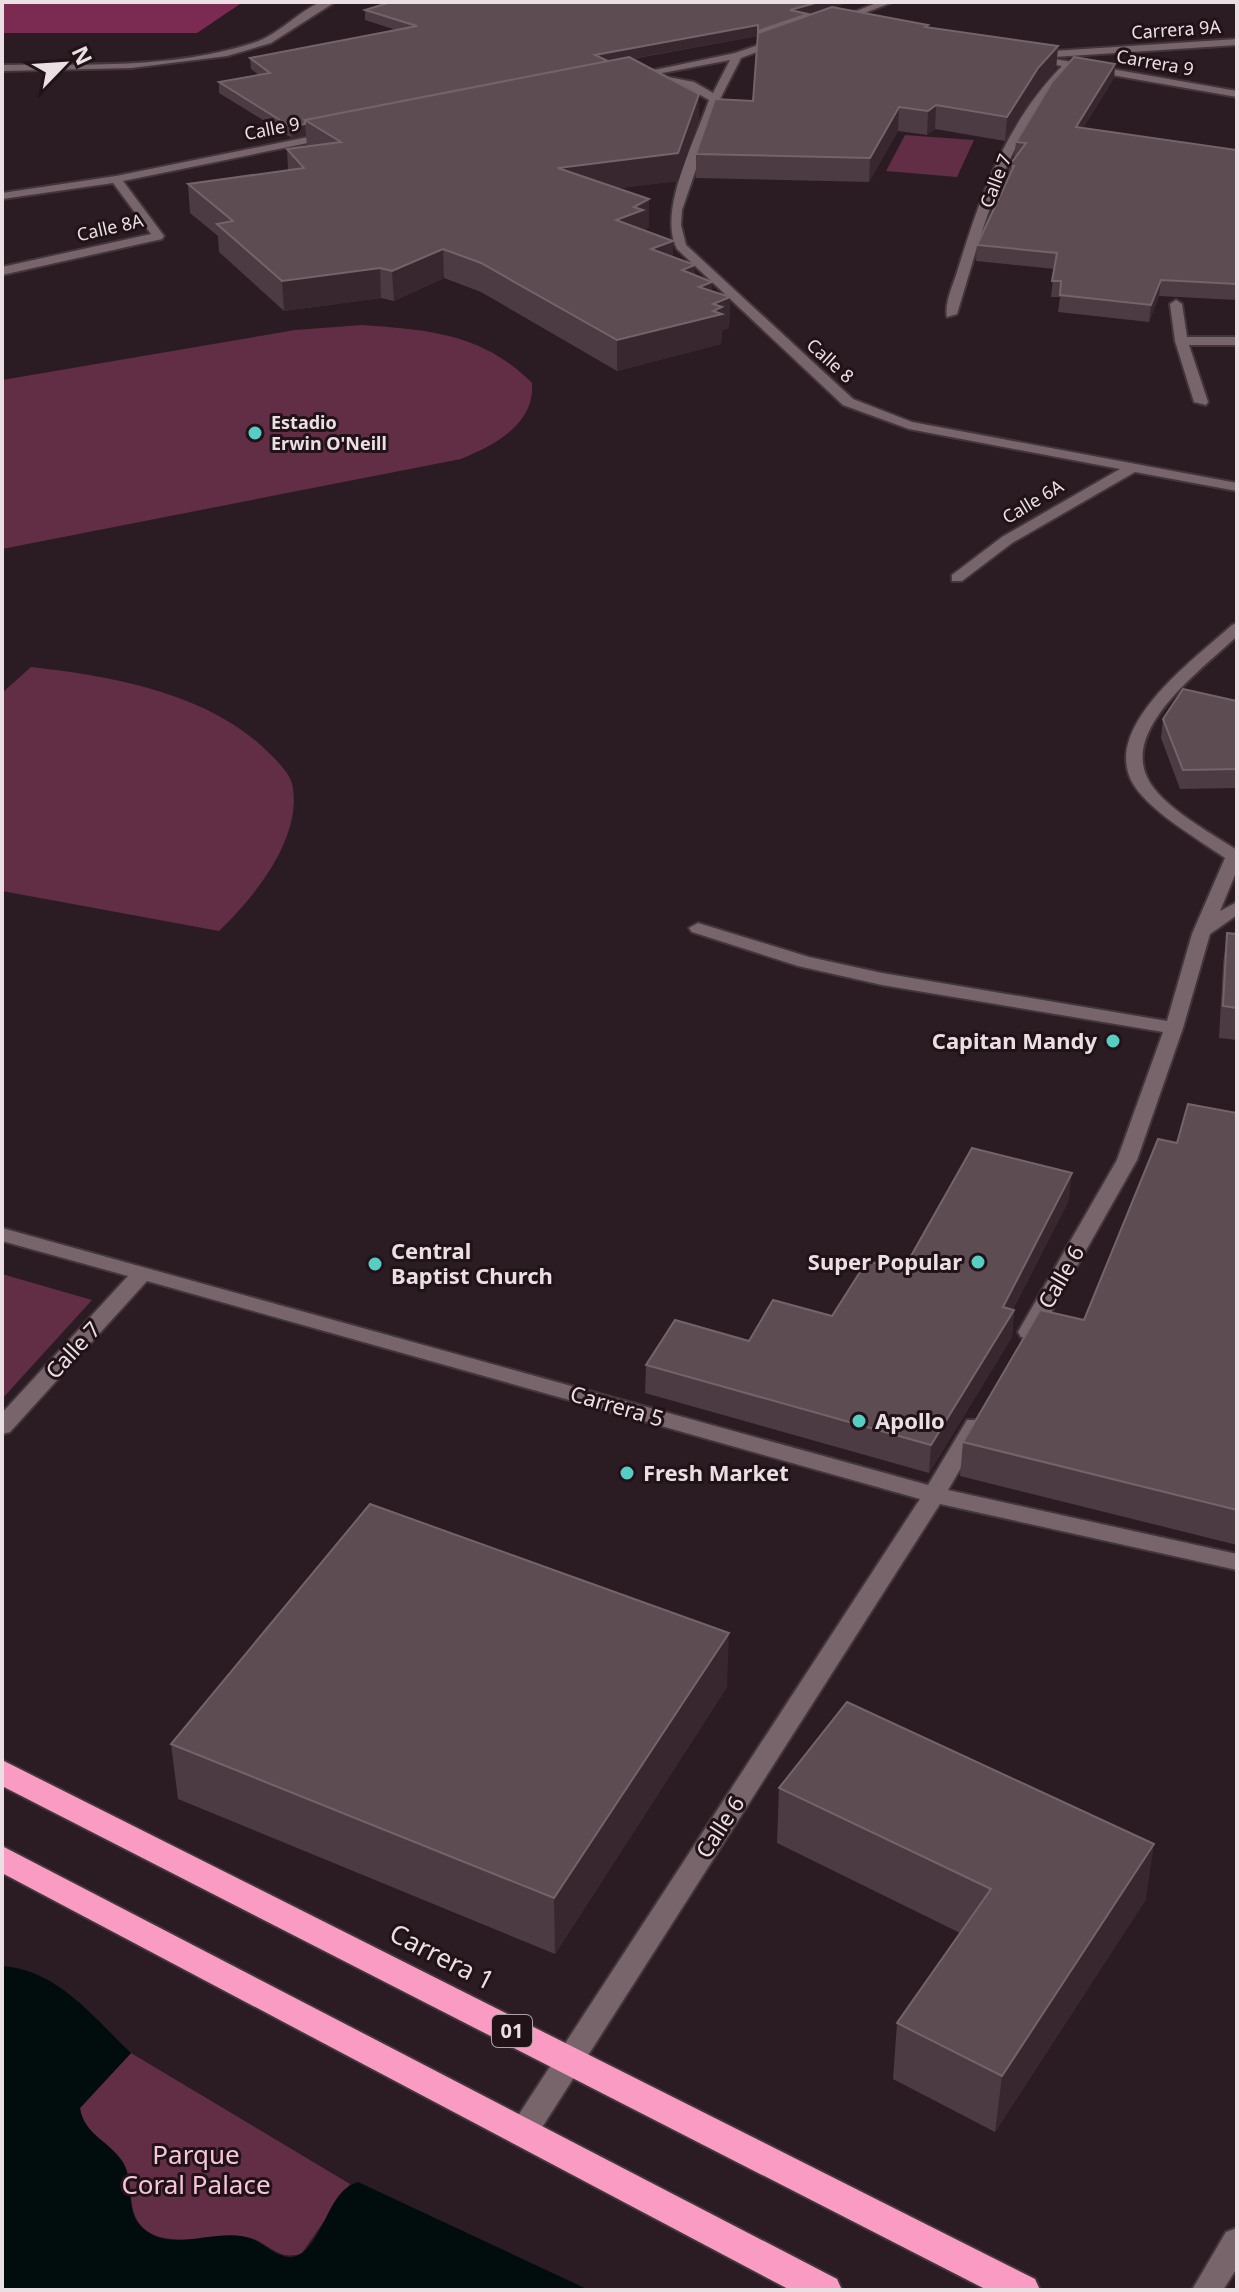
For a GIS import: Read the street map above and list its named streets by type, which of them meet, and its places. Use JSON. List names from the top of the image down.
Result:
{
  "streets": {
    "highway": ["Carrera 1", "01"],
    "street": [
      "Carrera 9A",
      "Carrera 9",
      "Calle 9",
      "Calle 7",
      "Calle 8A",
      "Calle 8",
      "Calle 6A",
      "Calle 6",
      "Carrera 5"
    ]
  },
  "crossings": [
    ["Carrera 9A", "Carrera 9"],
    ["Carrera 9", "Calle 7"],
    ["Calle 9", "Calle 8A"],
    ["Calle 7", "Carrera 5"],
    ["Calle 8", "Calle 6A"],
    ["Calle 6", "Carrera 5"],
    ["Calle 6", "Carrera 1"]
  ],
  "parks": ["Parque Coral Palace"],
  "places": [
    "Estadio Erwin O'Neill",
    "Capitan Mandy",
    "Super Popular",
    "Central Baptist Church",
    "Apollo",
    "Fresh Market"
  ],
  "north": "top right"
}
